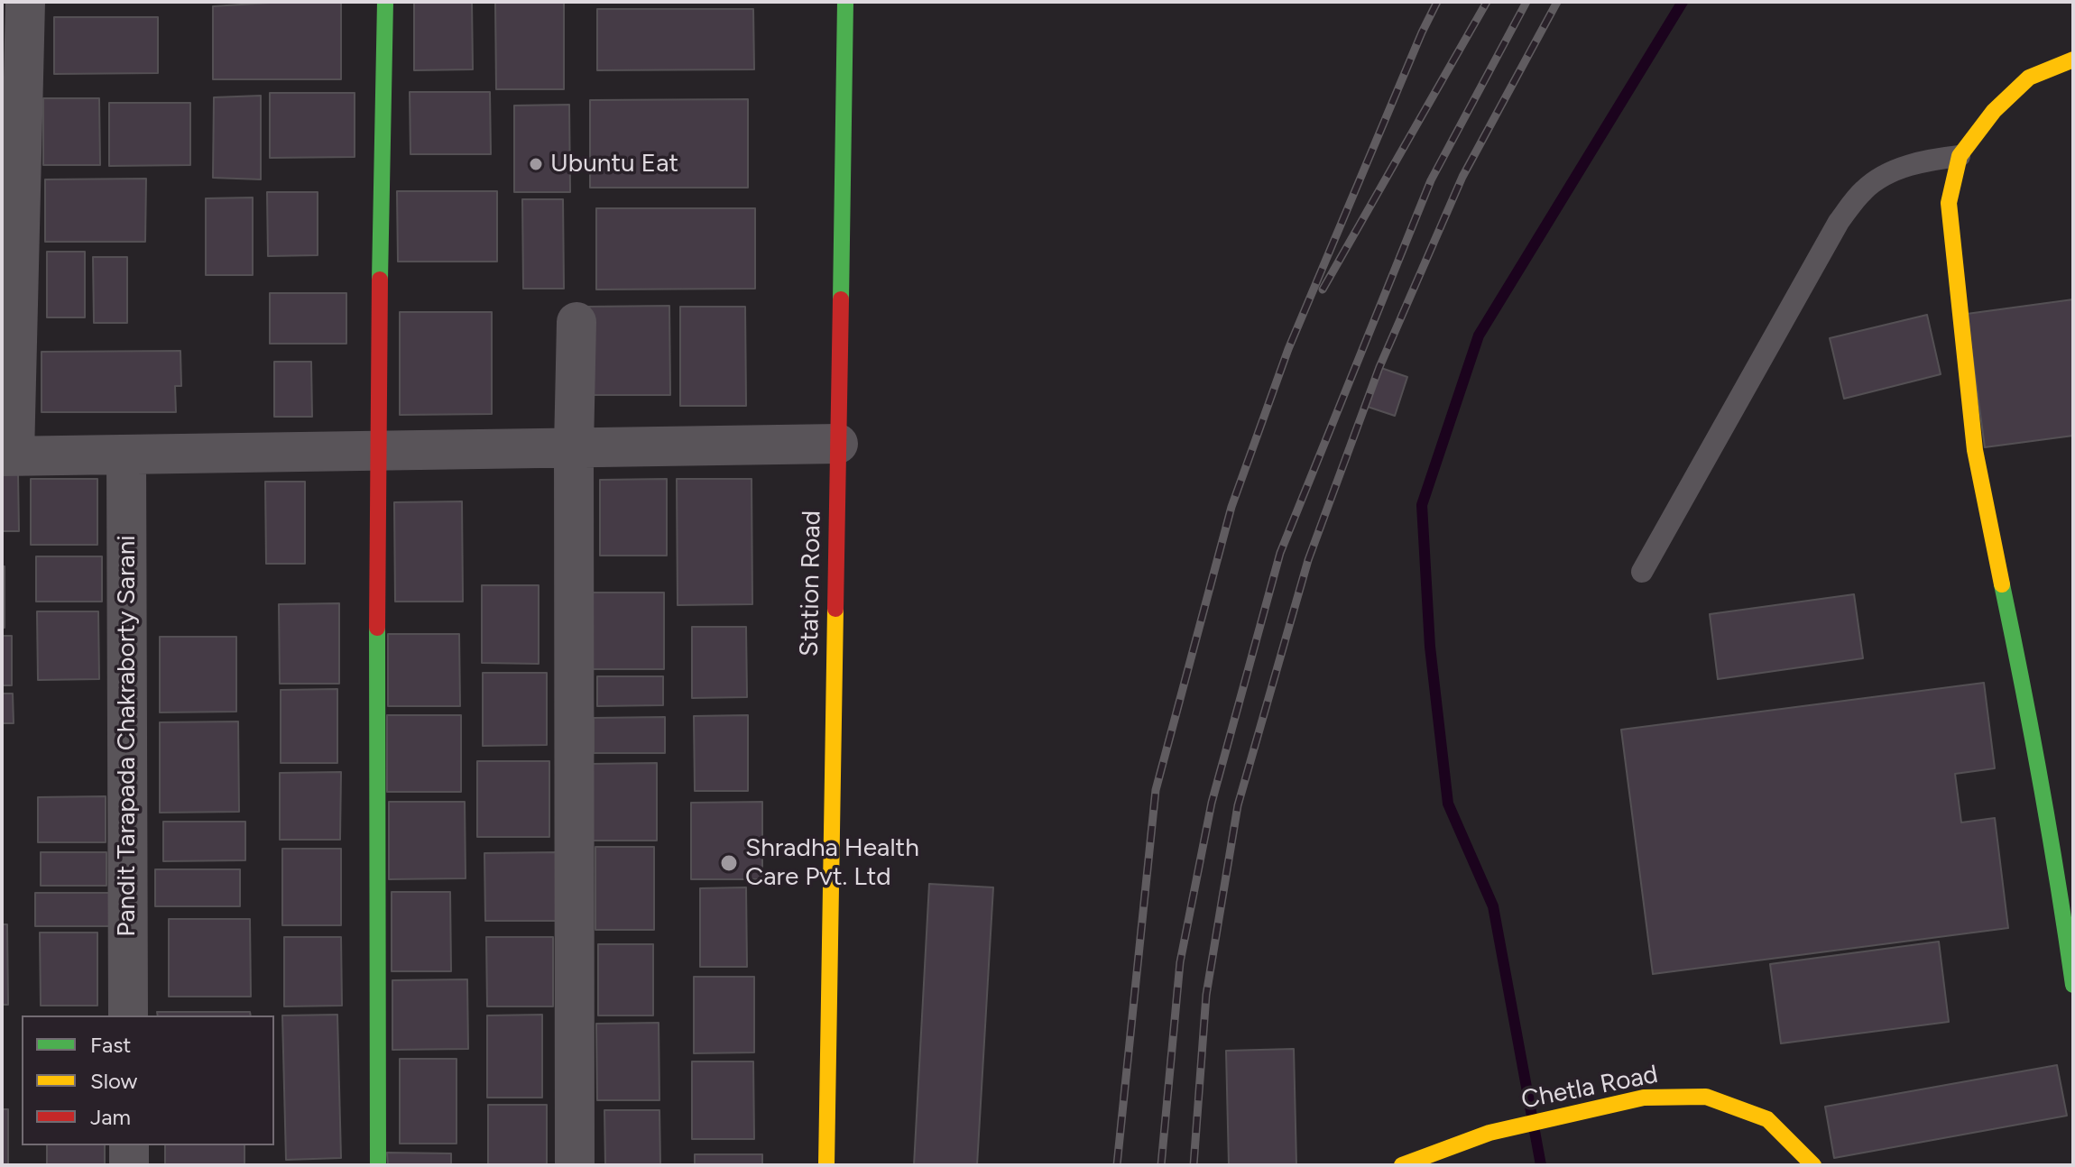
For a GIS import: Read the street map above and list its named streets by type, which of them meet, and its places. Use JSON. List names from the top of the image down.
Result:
{
  "streets": {
    "street": ["Station Road", "Pandit Tarapada Chakraborty Sarani", "Chetla Road"]
  },
  "places": ["Ubuntu Eat", "Shradha Health Care Pvt. Ltd"],
  "legend": ["Fast", "Slow", "Jam"]
}
